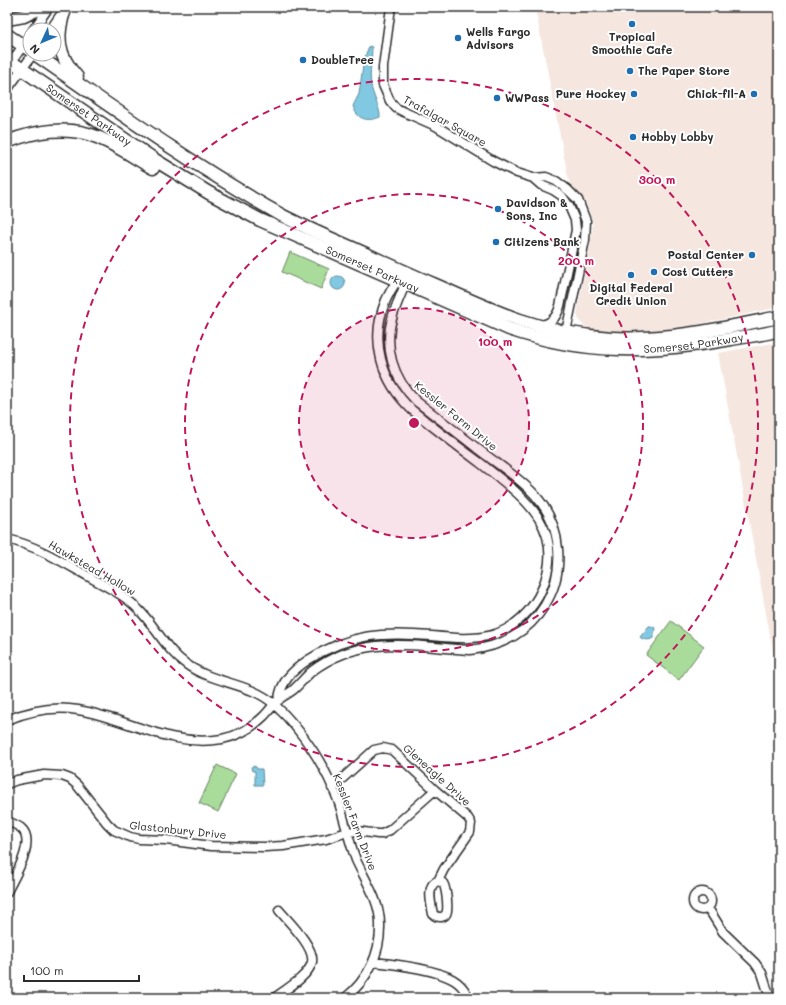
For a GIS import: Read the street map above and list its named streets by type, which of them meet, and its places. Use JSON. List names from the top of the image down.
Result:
{
  "streets": {
    "main road": ["Somerset Parkway"],
    "street": [
      "Trafalgar Square",
      "Kessler Farm Drive",
      "Hawkstead Hollow",
      "Gleneagle Drive",
      "Glastonbury Drive"
    ]
  },
  "crossings": [
    ["Somerset Parkway", "Trafalgar Square"],
    ["Somerset Parkway", "Kessler Farm Drive"],
    ["Kessler Farm Drive", "Hawkstead Hollow"],
    ["Kessler Farm Drive", "Gleneagle Drive"],
    ["Kessler Farm Drive", "Glastonbury Drive"],
    ["Gleneagle Drive", "Glastonbury Drive"]
  ],
  "places": [
    "Tropical Smoothie Cafe",
    "Wells Fargo Advisors",
    "DoubleTree",
    "The Paper Store",
    "Pure Hockey",
    "Chick-fil-A",
    "WWPass",
    "Hobby Lobby",
    "Davidson & Sons, Inc",
    "Citizens Bank",
    "Postal Center",
    "Cost Cutters",
    "Digital Federal Credit Union"
  ],
  "scale_bar": "100 m",
  "north": "bottom left",
  "rings": ["300 m", "200 m", "100 m"]
}
